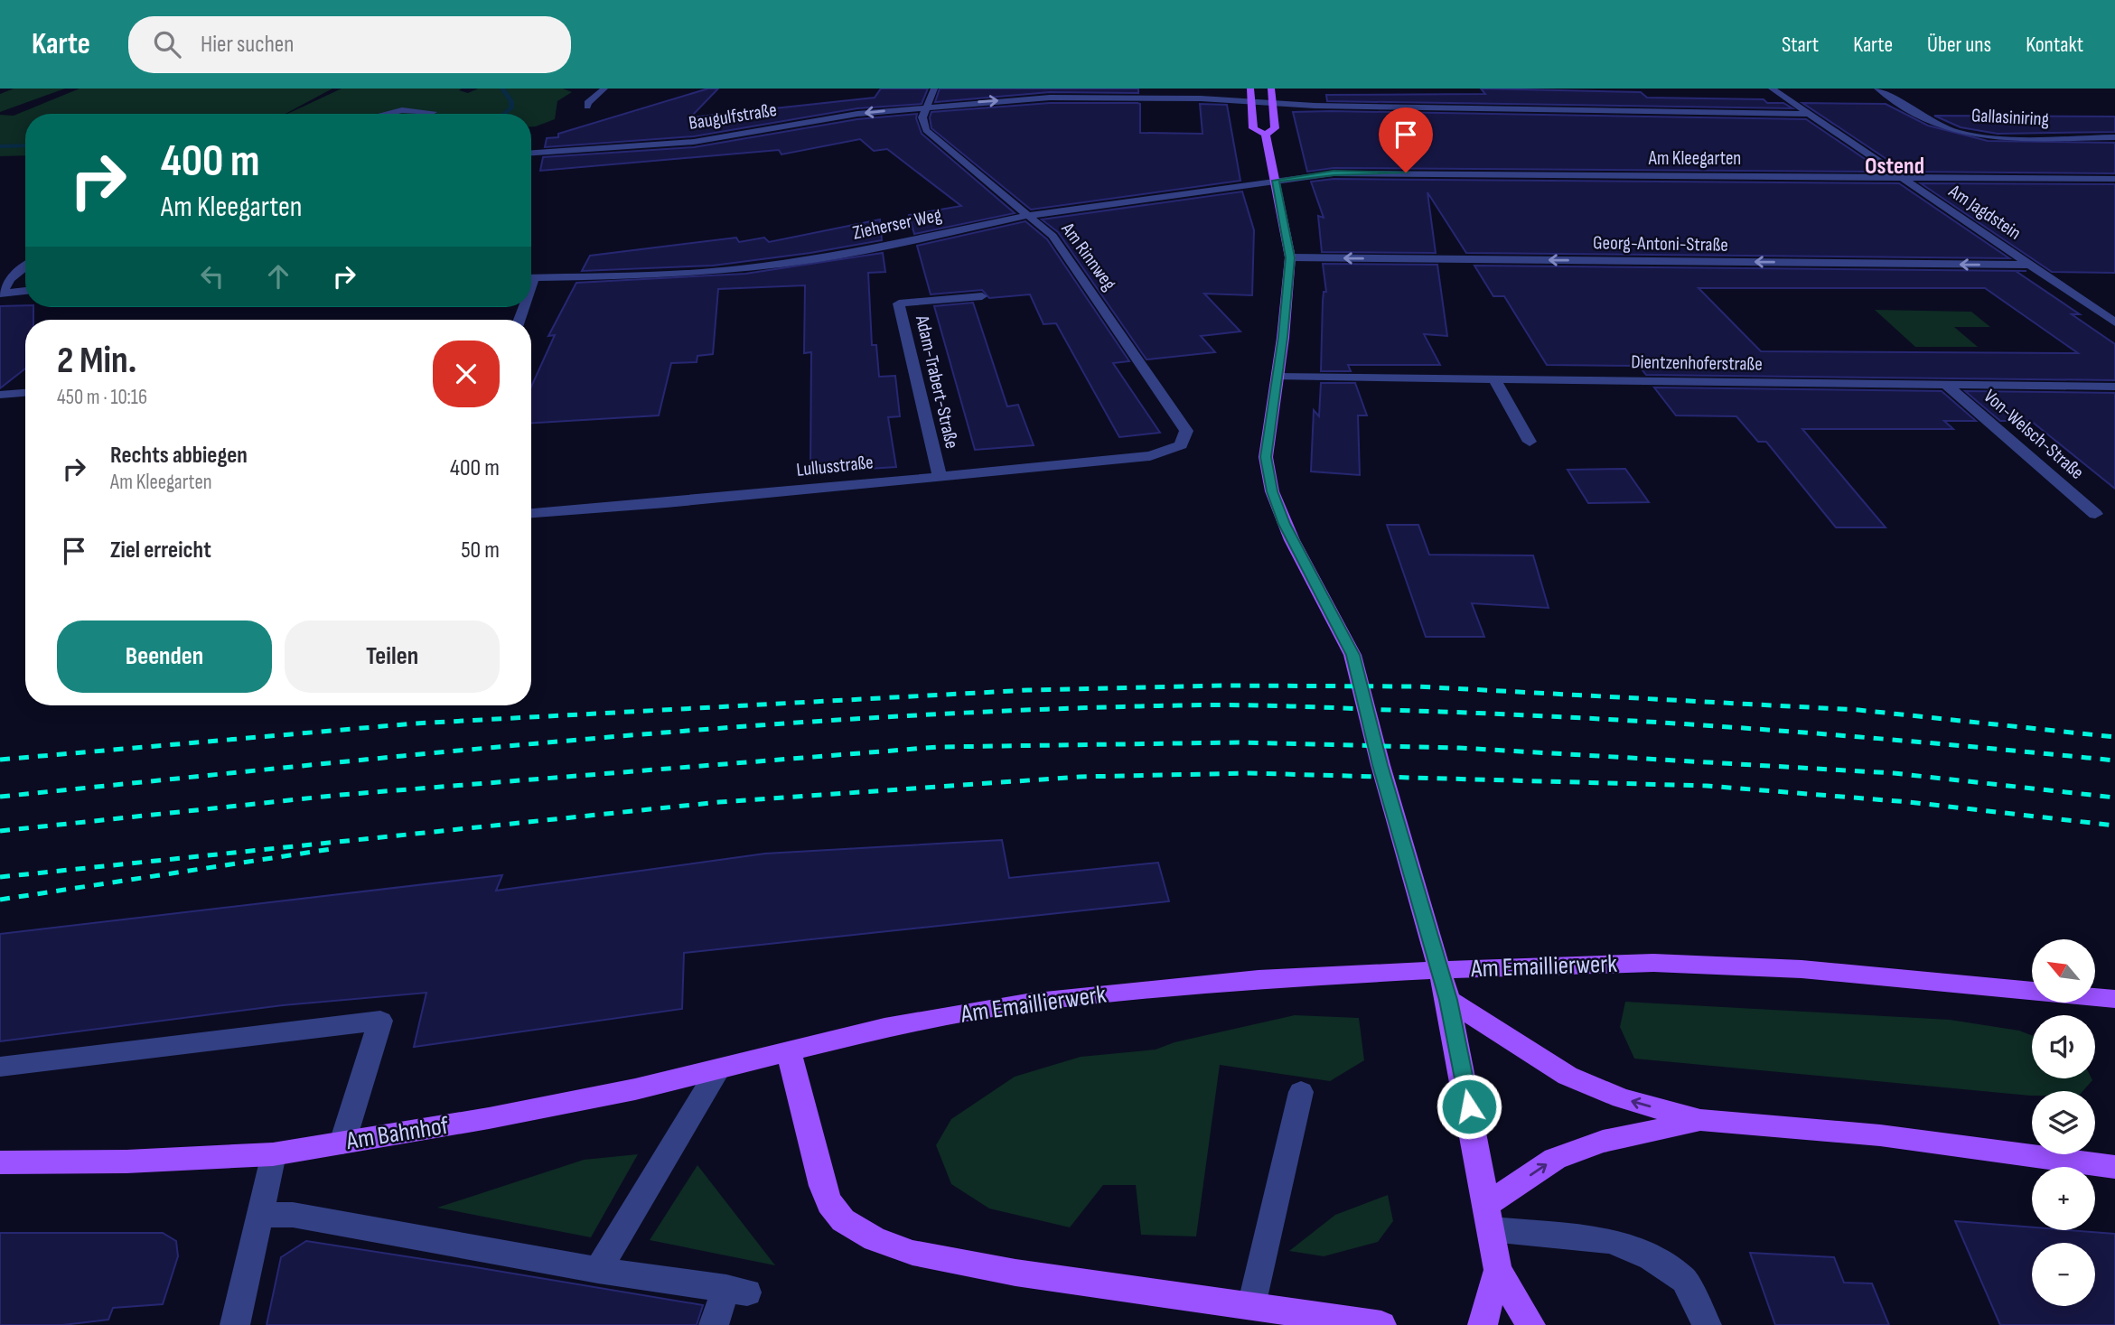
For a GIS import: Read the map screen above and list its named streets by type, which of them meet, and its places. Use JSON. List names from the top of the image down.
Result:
{
  "streets": {
    "main road": ["Am Emaillierwerk", "Am Bahnhof"],
    "street": [
      "Baugulfstraße",
      "Gallasiniring",
      "Am Kleegarten",
      "Am Jagdstein",
      "Zieherser Weg",
      "Georg-Antoni-Straße",
      "Am Rinnweg",
      "Dientzenhoferstraße",
      "Adam-Trabert-Straße",
      "Von-Welsch-Straße",
      "Lullusstraße"
    ]
  },
  "crossings": [
    ["Baugulfstraße", "Am Jagdstein"],
    ["Baugulfstraße", "Am Rinnweg"],
    ["Am Kleegarten", "Am Jagdstein"],
    ["Am Kleegarten", "Zieherser Weg"],
    ["Am Jagdstein", "Georg-Antoni-Straße"],
    ["Zieherser Weg", "Am Rinnweg"],
    ["Am Rinnweg", "Lullusstraße"],
    ["Dientzenhoferstraße", "Von-Welsch-Straße"],
    ["Adam-Trabert-Straße", "Lullusstraße"],
    ["Am Emaillierwerk", "Am Bahnhof"]
  ],
  "one_way": ["Georg-Antoni-Straße"],
  "districts": ["Ostend"],
  "north": "top left",
  "page": {
    "header": "Karte",
    "search": "Hier suchen",
    "nav": [
      "Start",
      "Karte",
      "Über uns",
      "Kontakt"
    ],
    "turn": ["400 m", "Am Kleegarten"],
    "heading": ["2 Min.", "450 m · 10:16"],
    "list": [
      {
        "name": "Rechts abbiegen",
        "note": "Am Kleegarten",
        "value": "400 m"
      },
      {
        "name": "Ziel erreicht",
        "value": "50 m"
      }
    ],
    "buttons": ["Beenden", "Teilen"],
    "map_buttons": ["+", "−"]
  }
}
